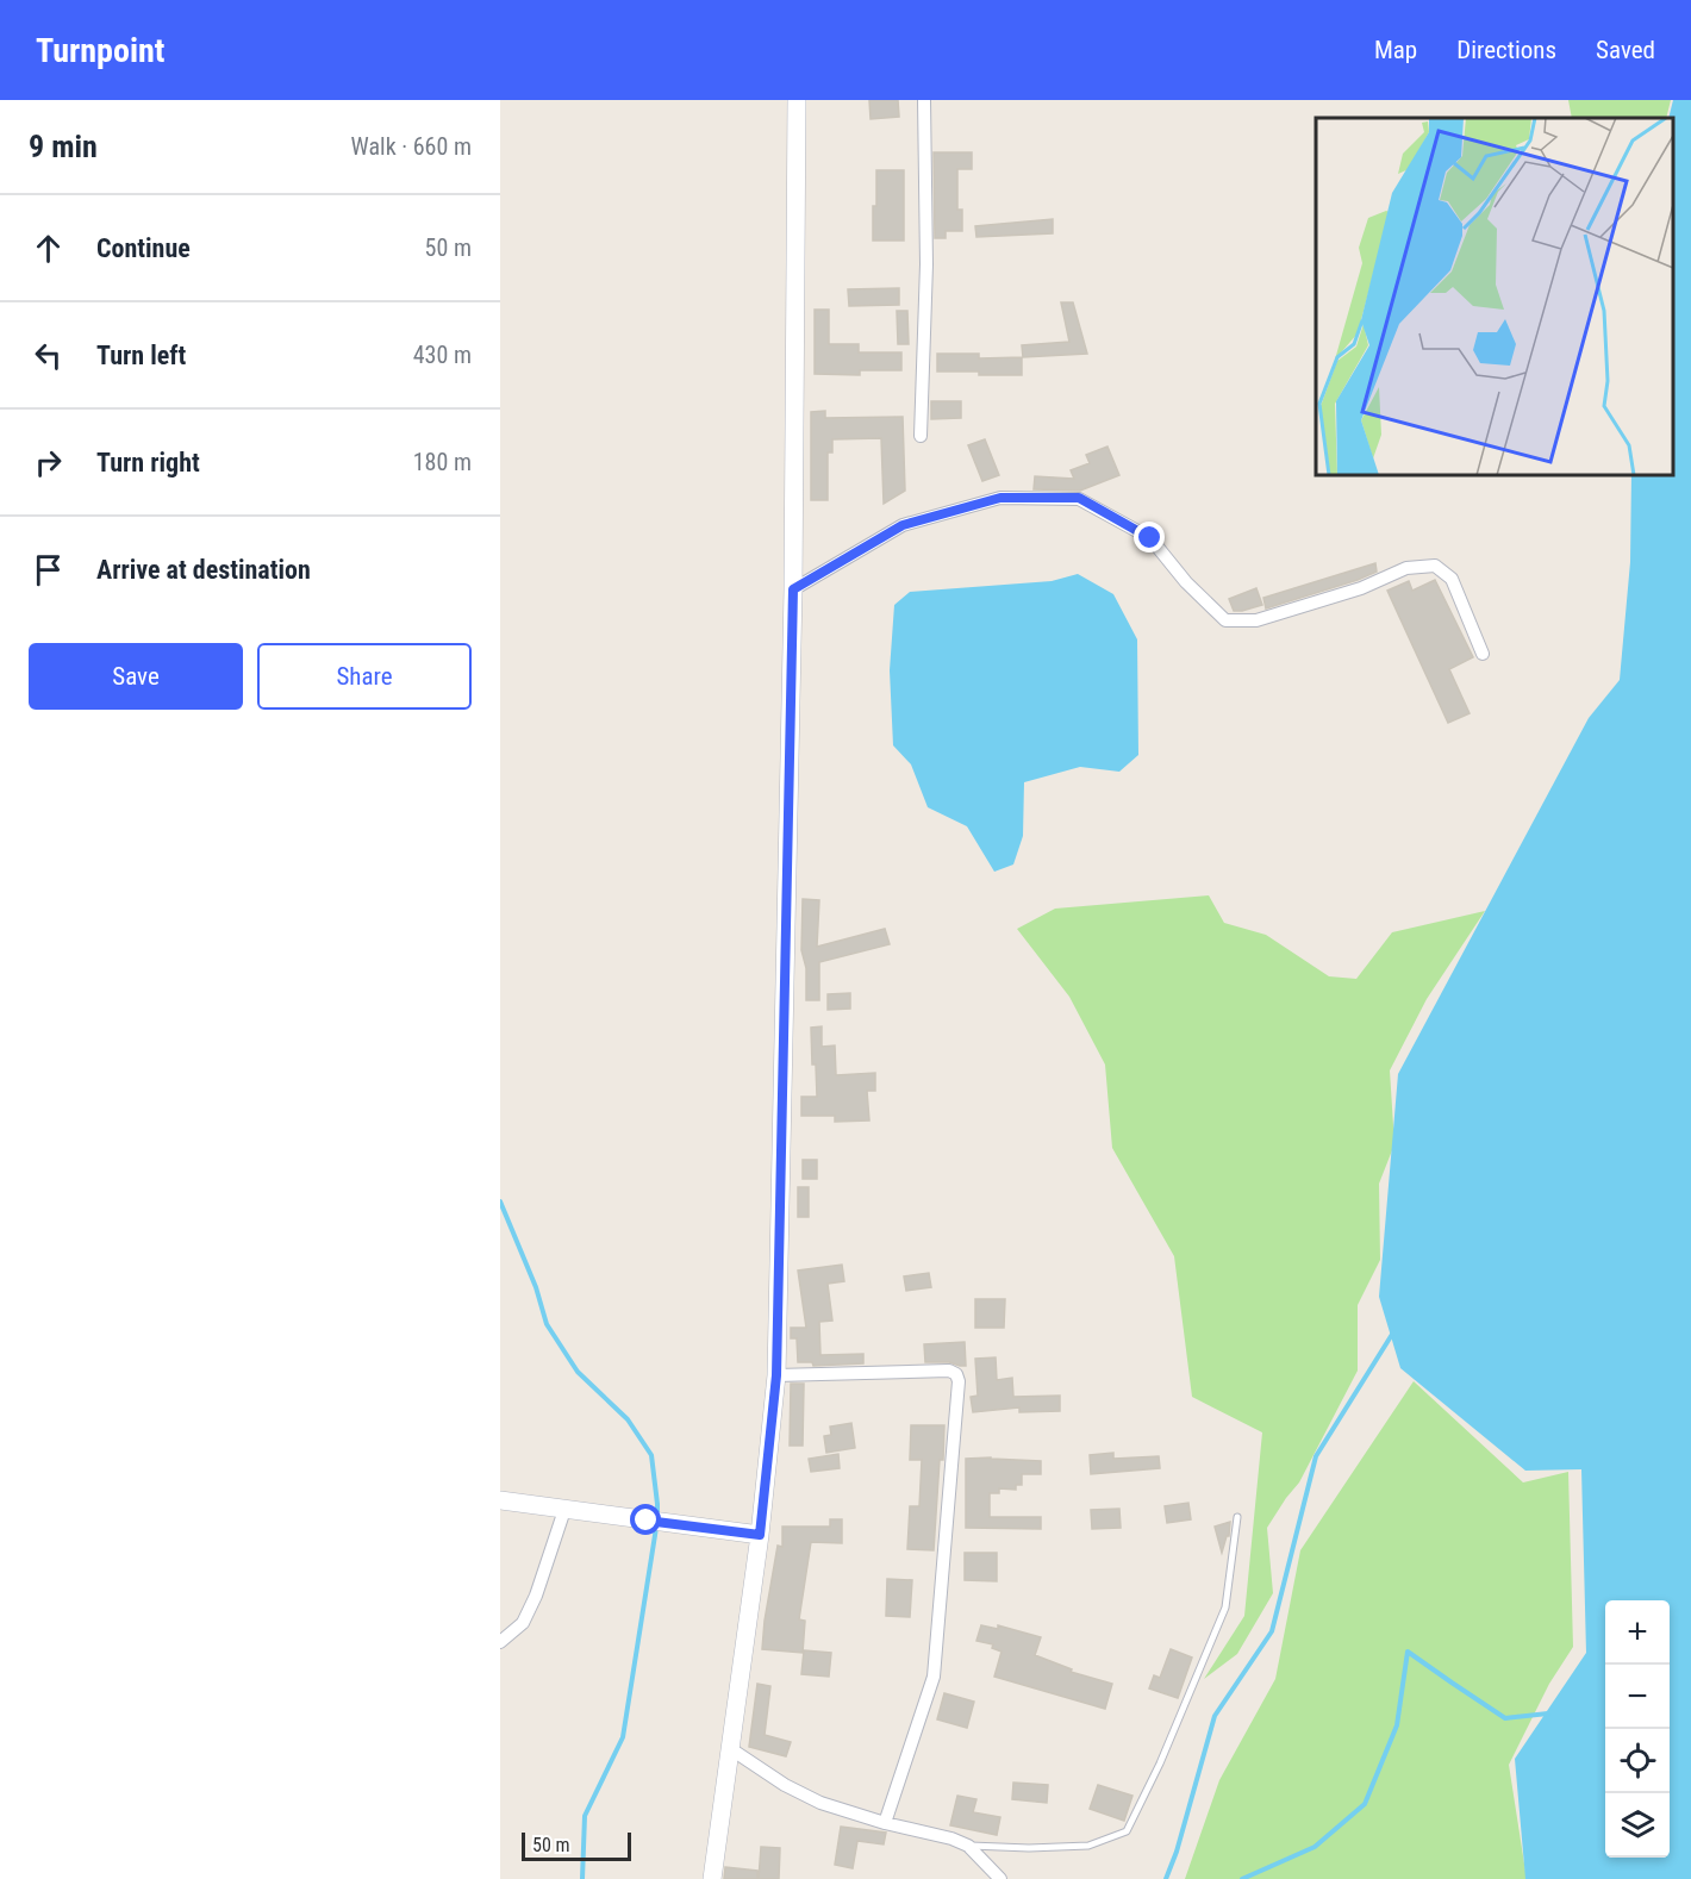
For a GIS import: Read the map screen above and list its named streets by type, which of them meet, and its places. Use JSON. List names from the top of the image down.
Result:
{
  "scale_bar": "50 m",
  "page": {
    "header": "Turnpoint",
    "nav": ["Map", "Directions", "Saved"],
    "heading": ["9 min", "Walk · 660 m"],
    "list": [
      ["Continue", "50 m"],
      ["Turn left", "430 m"],
      ["Turn right", "180 m"],
      "Arrive at destination"
    ],
    "buttons": ["Save", "Share"],
    "map_buttons": ["+", "−"],
    "scale": "50 m"
  }
}
